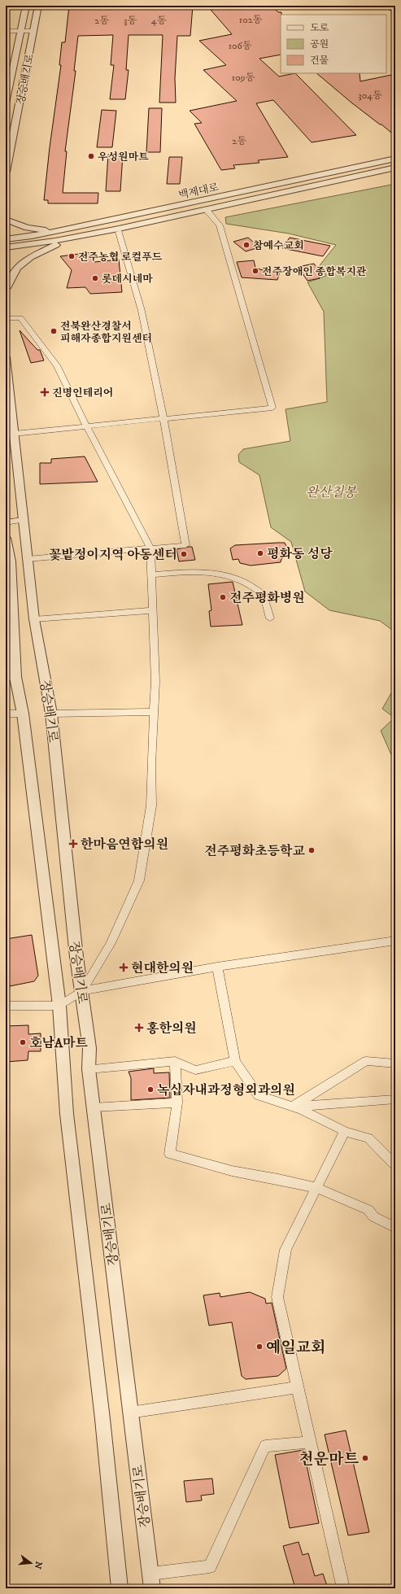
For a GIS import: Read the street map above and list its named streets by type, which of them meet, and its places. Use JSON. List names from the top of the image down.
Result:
{
  "streets": {
    "street": ["장승배기로", "백제대로"]
  },
  "parks": ["완산칠봉"],
  "places": {
    "other": [
      "우성원마트",
      "참예수교회",
      "전주농협 로컬푸드",
      "전주장애인 종합복지관",
      "롯데시네마",
      "전북완산경찰서 피해자종합지원센터",
      "평화동 성당",
      "꽃밭정이지역 아동센터",
      "전주평화병원",
      "전주평화초등학교",
      "호남A마트",
      "녹십자내과정형외과의원",
      "예일교회",
      "천운마트"
    ],
    "health": [
      "진명인테리어",
      "한마음연합의원",
      "현대한의원",
      "홍한의원"
    ]
  },
  "house_numbers": [
    "102동",
    "2동",
    "3동",
    "4동",
    "106동",
    "109동",
    "304동",
    "2동"
  ],
  "legend": ["도로", "공원", "건물"],
  "north": "right"
}
